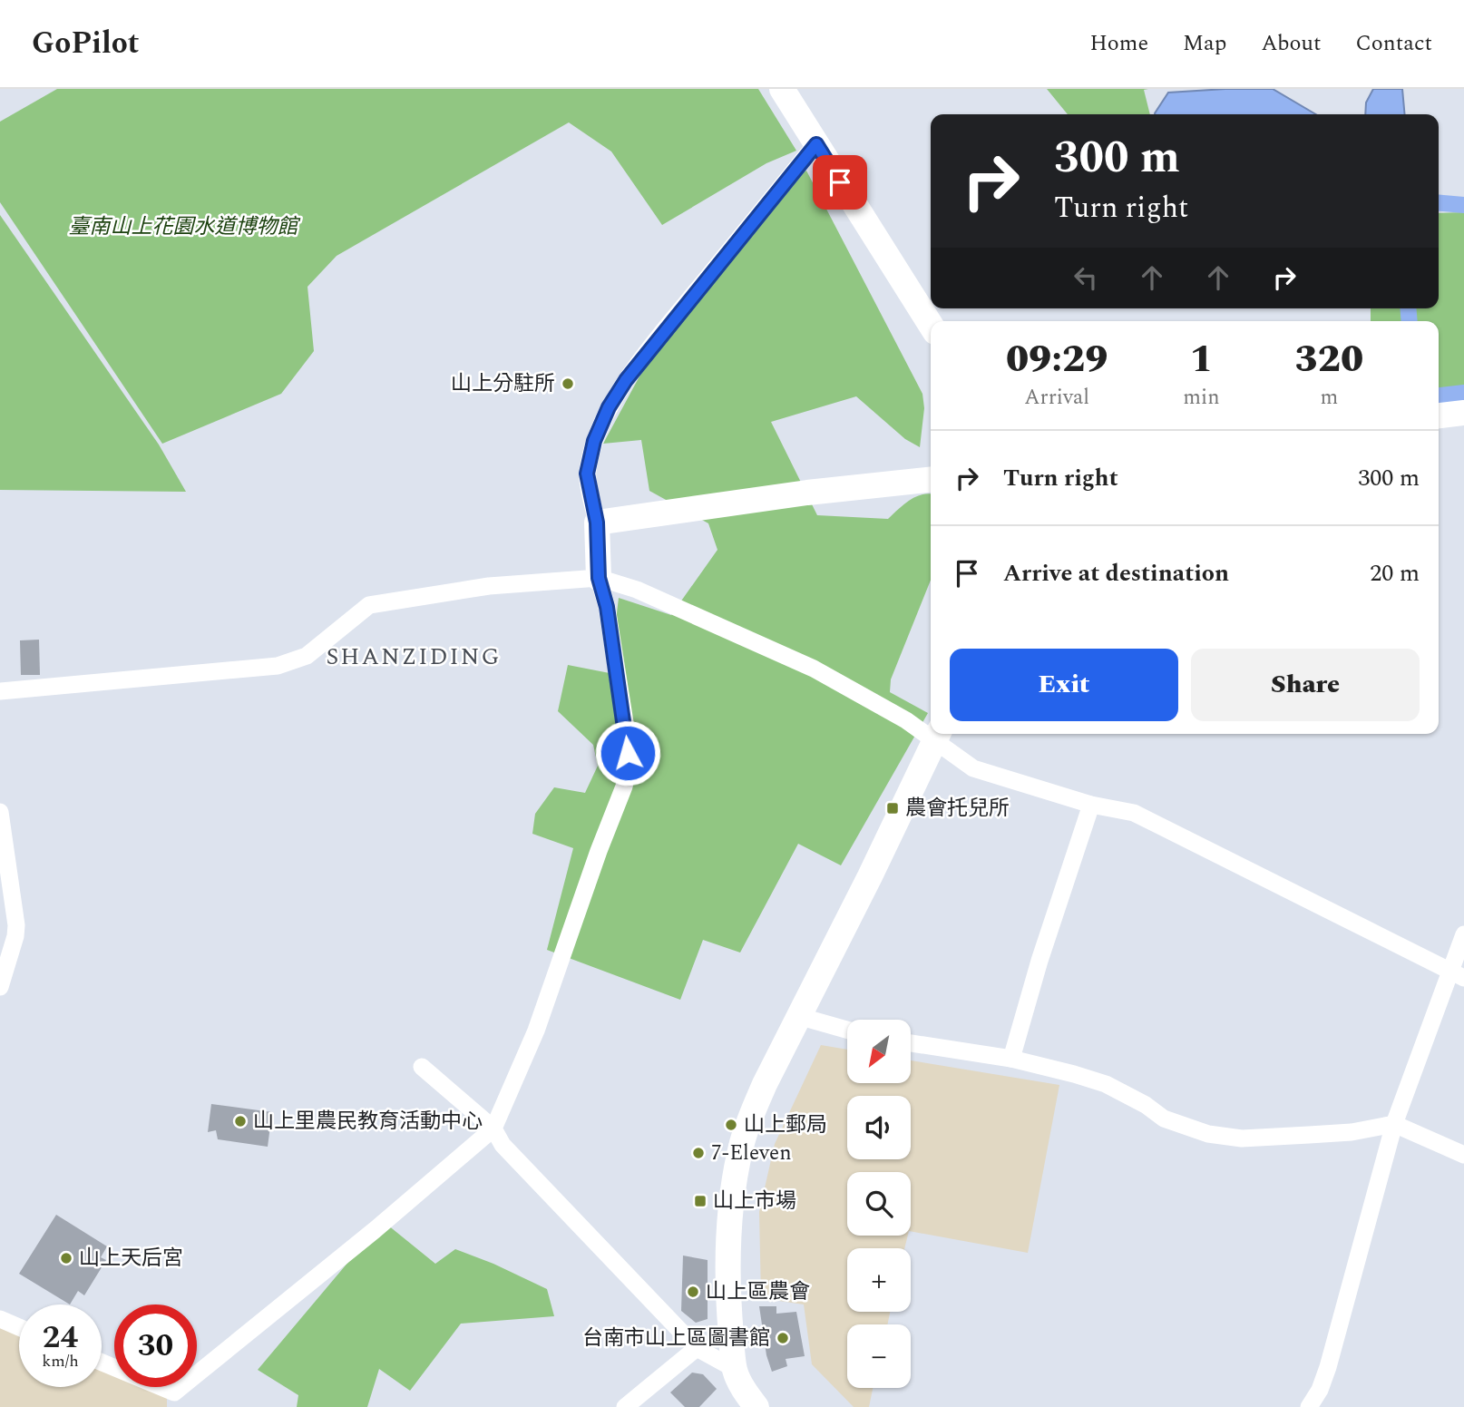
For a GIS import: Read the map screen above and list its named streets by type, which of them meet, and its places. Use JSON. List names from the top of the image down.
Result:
{
  "districts": ["SHANZIDING"],
  "parks": ["臺南山上花園水道博物館"],
  "places": {
    "other": [
      "山上分駐所",
      "山上里農民教育活動中心",
      "山上郵局",
      "7-Eleven",
      "山上天后宮",
      "山上區農會",
      "台南市山上區圖書館"
    ],
    "transit": ["農會托兒所", "山上市場"]
  },
  "north": "bottom left",
  "page": {
    "header": "GoPilot",
    "nav": [
      "Home",
      "Map",
      "About",
      "Contact"
    ],
    "turn": ["300 m", "Turn right"],
    "eta": [
      "09:29",
      "Arrival",
      "1",
      "min",
      "320",
      "m"
    ],
    "list": [
      {
        "name": "Turn right",
        "value": "300 m"
      },
      {
        "name": "Arrive at destination",
        "value": "20 m"
      }
    ],
    "buttons": ["Exit", "Share"],
    "map_buttons": ["+", "−"],
    "speed": "24 km/h",
    "limit": "30"
  }
}
